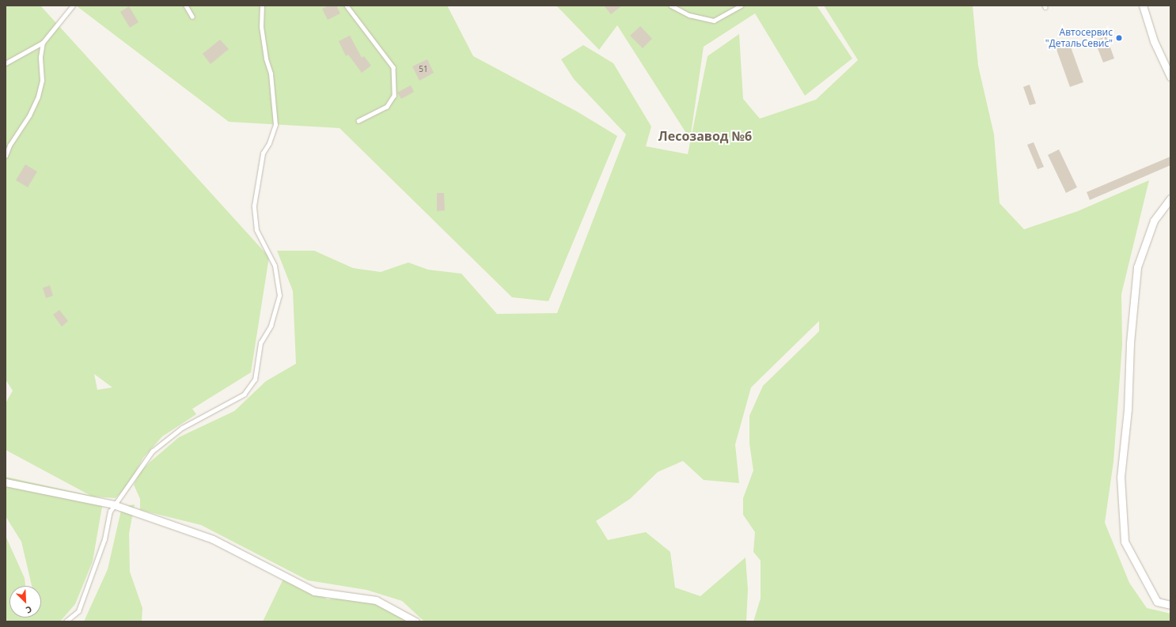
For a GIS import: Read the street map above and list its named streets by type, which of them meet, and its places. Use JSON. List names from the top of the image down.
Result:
{
  "districts": ["Лесозавод №6"],
  "places": ["Автосервис \"ДетальСевис\""],
  "house_numbers": ["51"],
  "north": "bottom right"
}
